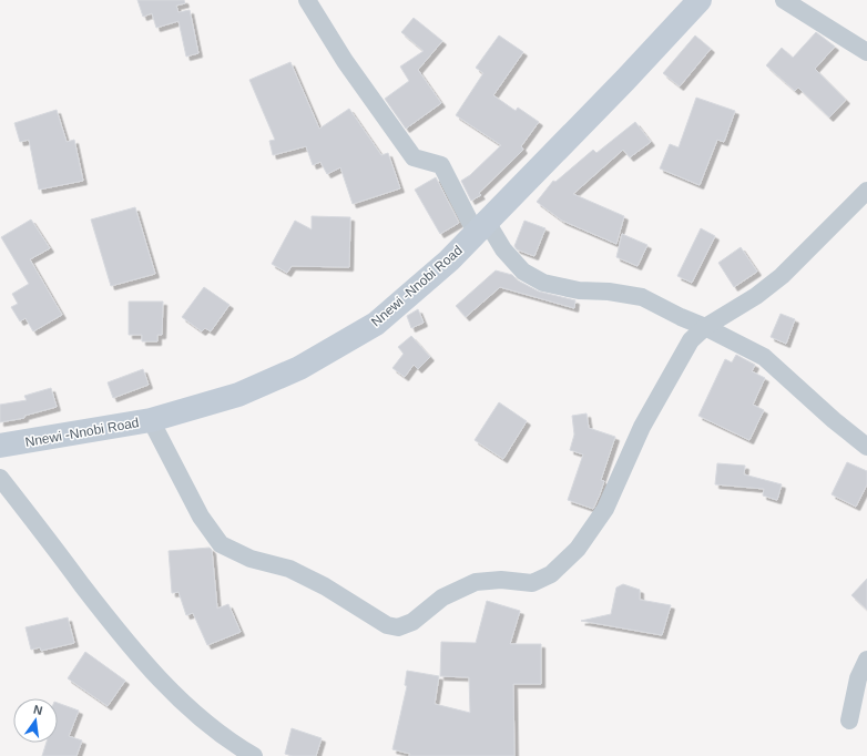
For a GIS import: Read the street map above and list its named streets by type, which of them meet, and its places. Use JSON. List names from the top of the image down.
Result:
{
  "streets": {
    "main road": ["Nnewi -Nnobi Road"]
  },
  "north": "top"
}
